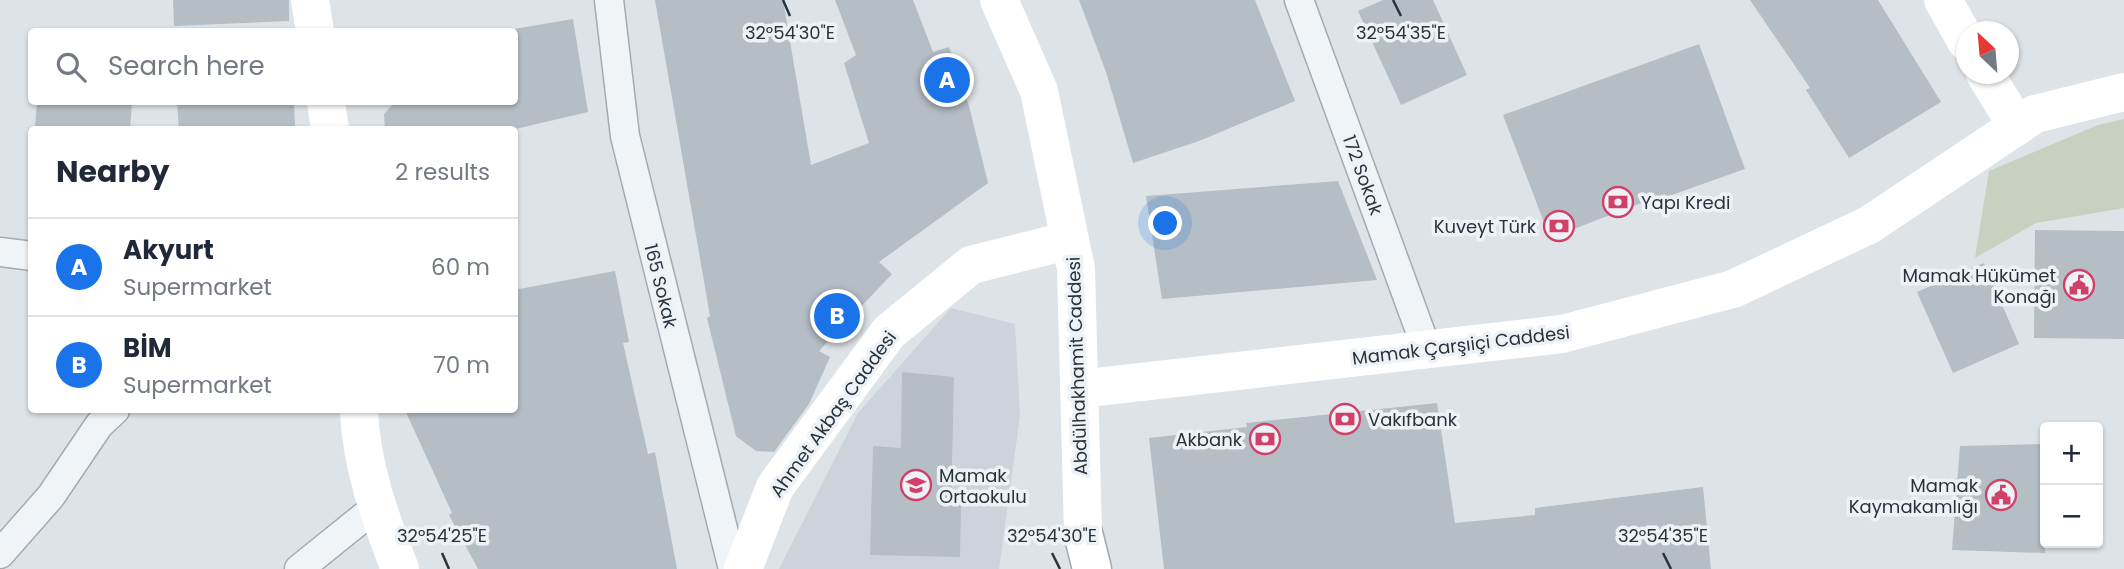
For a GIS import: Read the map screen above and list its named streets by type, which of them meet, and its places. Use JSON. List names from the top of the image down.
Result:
{
  "streets": {
    "main road": ["Mamak Çarşıiçi Caddesi", "Abdülhakhamit Caddesi", "Ahmet Akbaş Caddesi"],
    "street": ["172 Sokak", "165 Sokak"]
  },
  "crossings": [
    ["172 Sokak", "Mamak Çarşıiçi Caddesi"],
    ["Mamak Çarşıiçi Caddesi", "Abdülhakhamit Caddesi"],
    ["Abdülhakhamit Caddesi", "Ahmet Akbaş Caddesi"]
  ],
  "places": {
    "bank": [
      "Yapı Kredi",
      "Kuveyt Türk",
      "Vakıfbank",
      "Akbank"
    ],
    "public building": ["Mamak Hükümet Konağı", "Mamak Kaymakamlığı"],
    "school or university": ["Mamak Ortaokulu"]
  },
  "north": "top left",
  "page": {
    "search": "Search here",
    "pins": ["A", "B"],
    "heading": ["Nearby", "2 results"],
    "list": [
      {
        "mark": "A",
        "name": "Akyurt",
        "note": "Supermarket",
        "value": "60 m"
      },
      {
        "mark": "B",
        "name": "BİM",
        "note": "Supermarket",
        "value": "70 m"
      }
    ],
    "map_buttons": ["+", "−"]
  },
  "coordinates": ["32°54'30\"E", "32°54'35\"E", "32°54'25\"E"]
}
